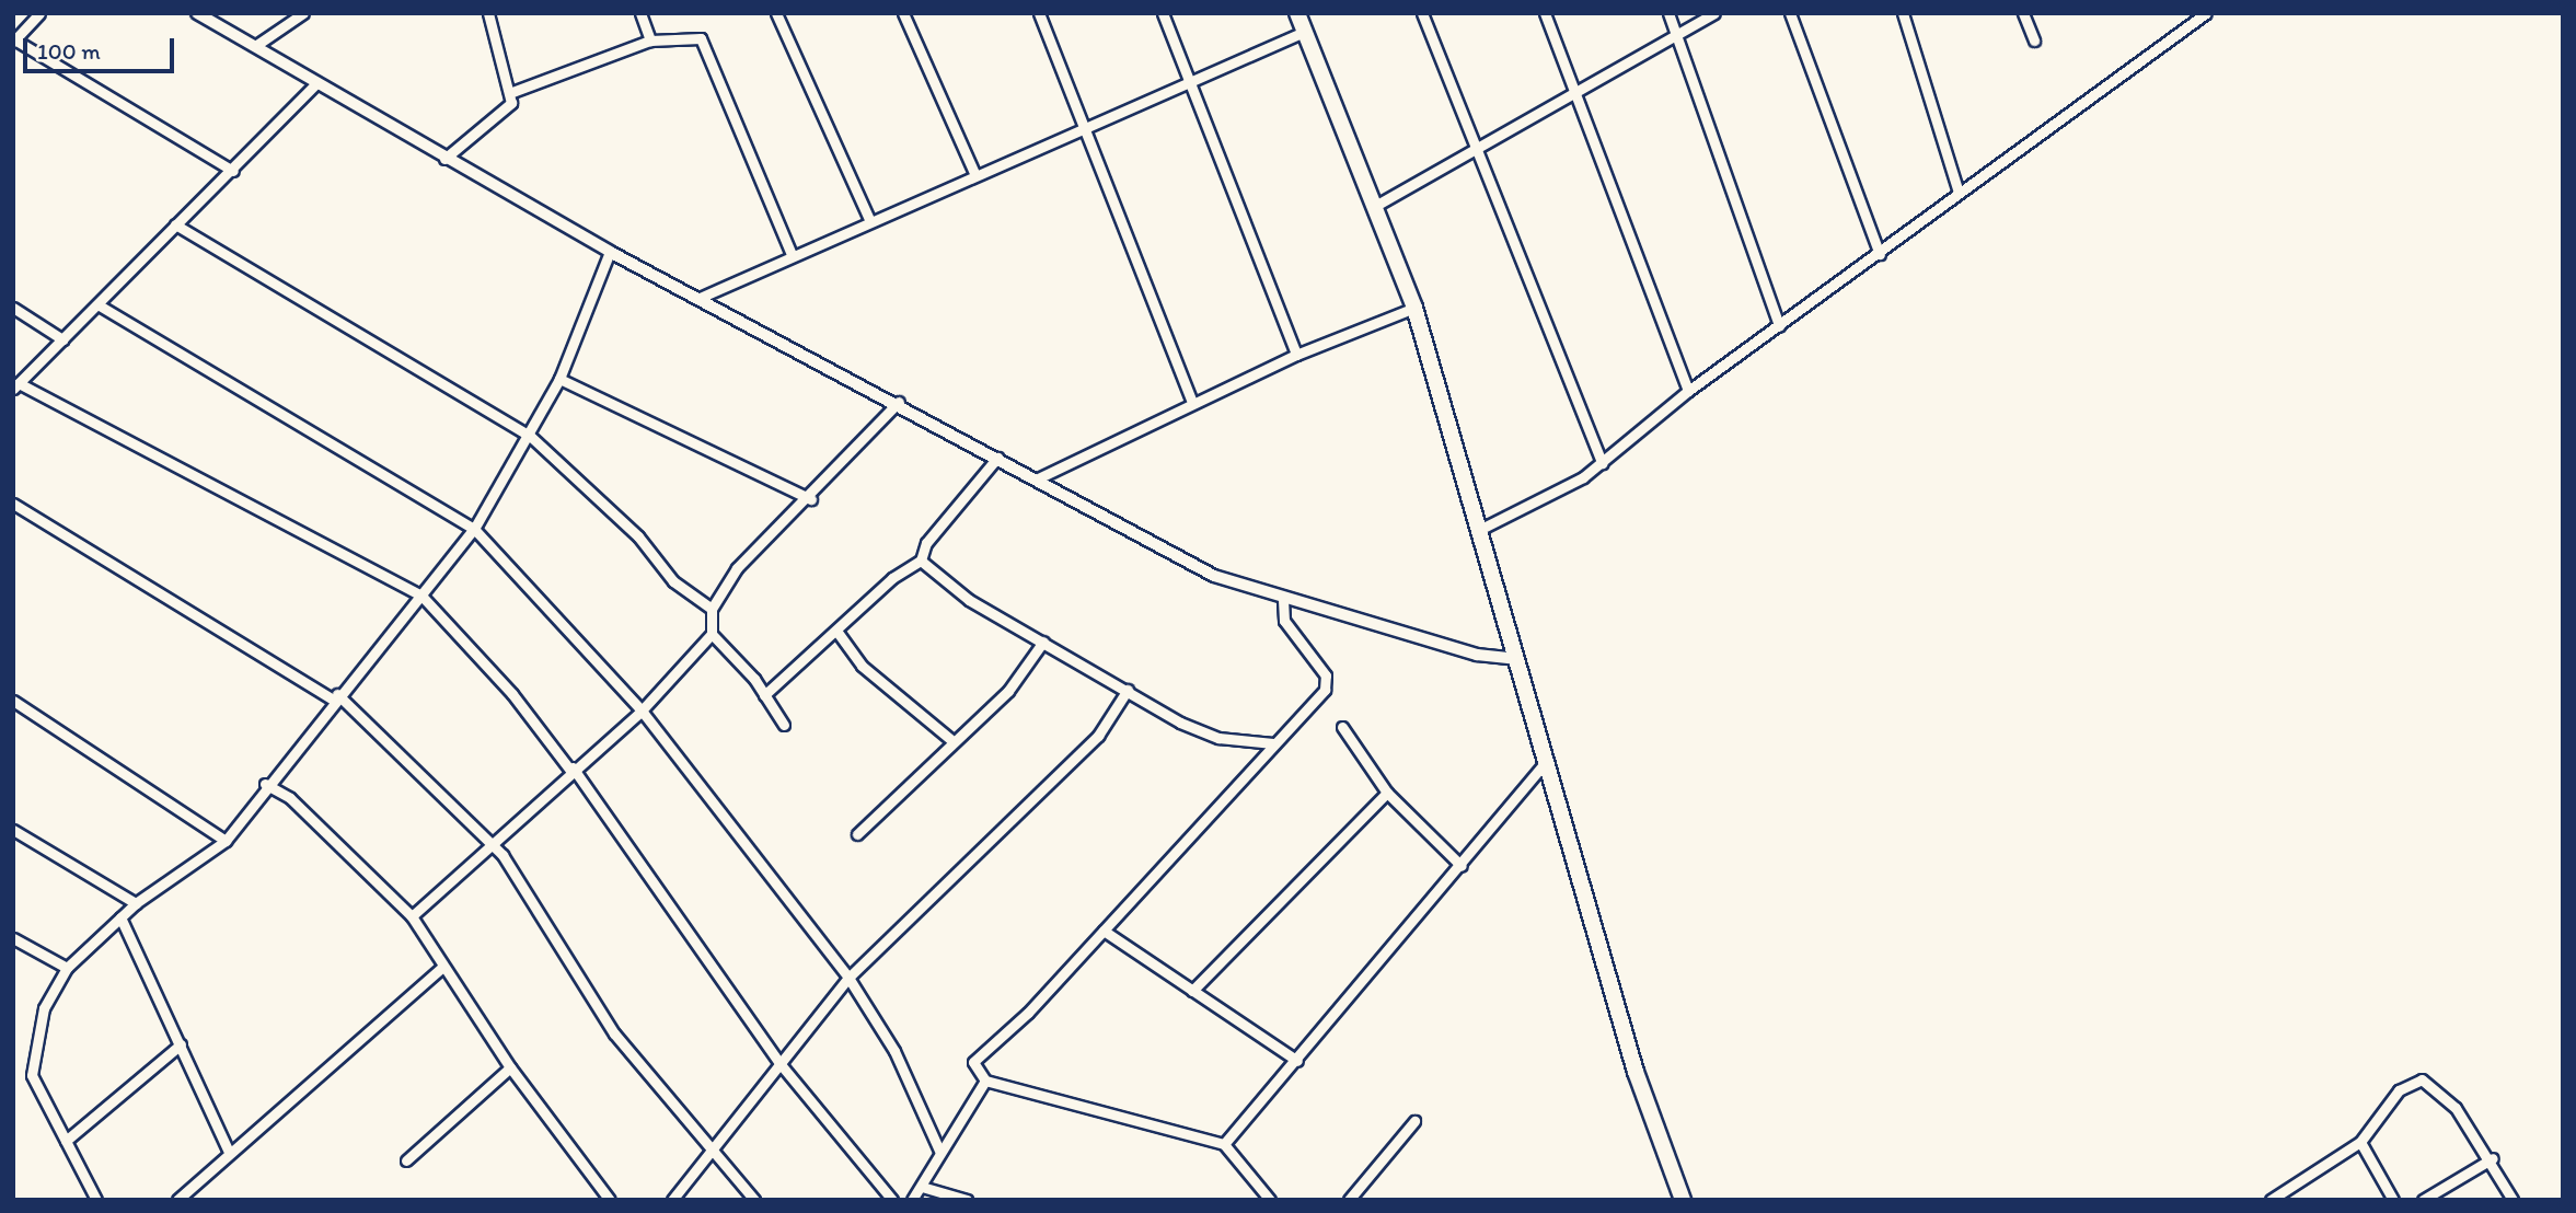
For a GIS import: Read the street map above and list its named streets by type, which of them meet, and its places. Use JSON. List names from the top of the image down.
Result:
{
  "scale_bar": "100 m"
}
